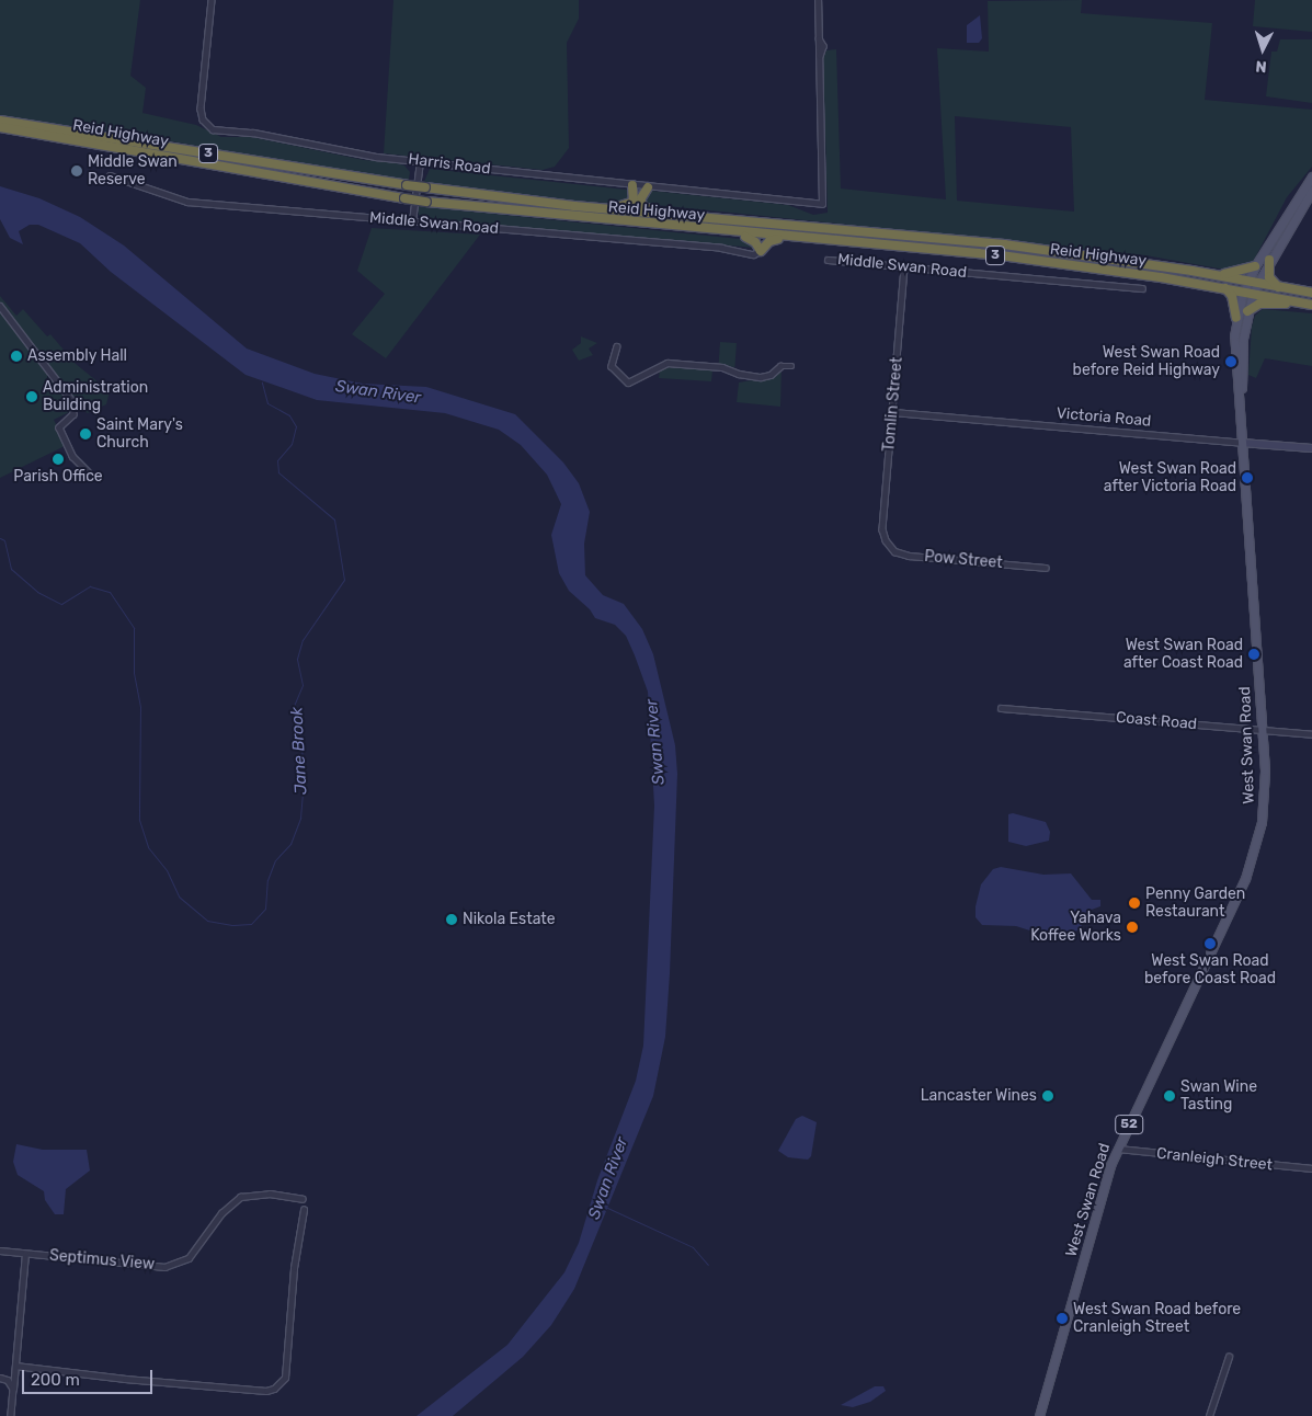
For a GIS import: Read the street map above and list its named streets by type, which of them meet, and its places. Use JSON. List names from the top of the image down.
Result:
{
  "streets": {
    "highway": ["Reid Highway", "3"],
    "main road": ["West Swan Road", "52"],
    "street": [
      "Harris Road",
      "Middle Swan Road",
      "Tomlin Street",
      "Victoria Road",
      "Pow Street",
      "Coast Road",
      "Cranleigh Street",
      "Septimus View"
    ]
  },
  "crossings": [
    ["Reid Highway", "West Swan Road"],
    ["Middle Swan Road", "Tomlin Street"],
    ["Tomlin Street", "Victoria Road"],
    ["Tomlin Street", "Pow Street"],
    ["Victoria Road", "West Swan Road"],
    ["Coast Road", "West Swan Road"],
    ["West Swan Road", "Cranleigh Street"]
  ],
  "water": ["Swan River", "Jane Brook"],
  "places": [
    "Middle Swan Reserve",
    "Assembly Hall",
    "West Swan Road before Reid Highway",
    "Administration Building",
    "Saint Mary's Church",
    "Parish Office",
    "West Swan Road after Victoria Road",
    "West Swan Road after Coast Road",
    "Penny Garden Restaurant",
    "Nikola Estate",
    "Yahava Koffee Works",
    "West Swan Road before Coast Road",
    "Lancaster Wines",
    "Swan Wine Tasting",
    "West Swan Road before Cranleigh Street"
  ],
  "scale_bar": "200 m",
  "north": "bottom"
}
